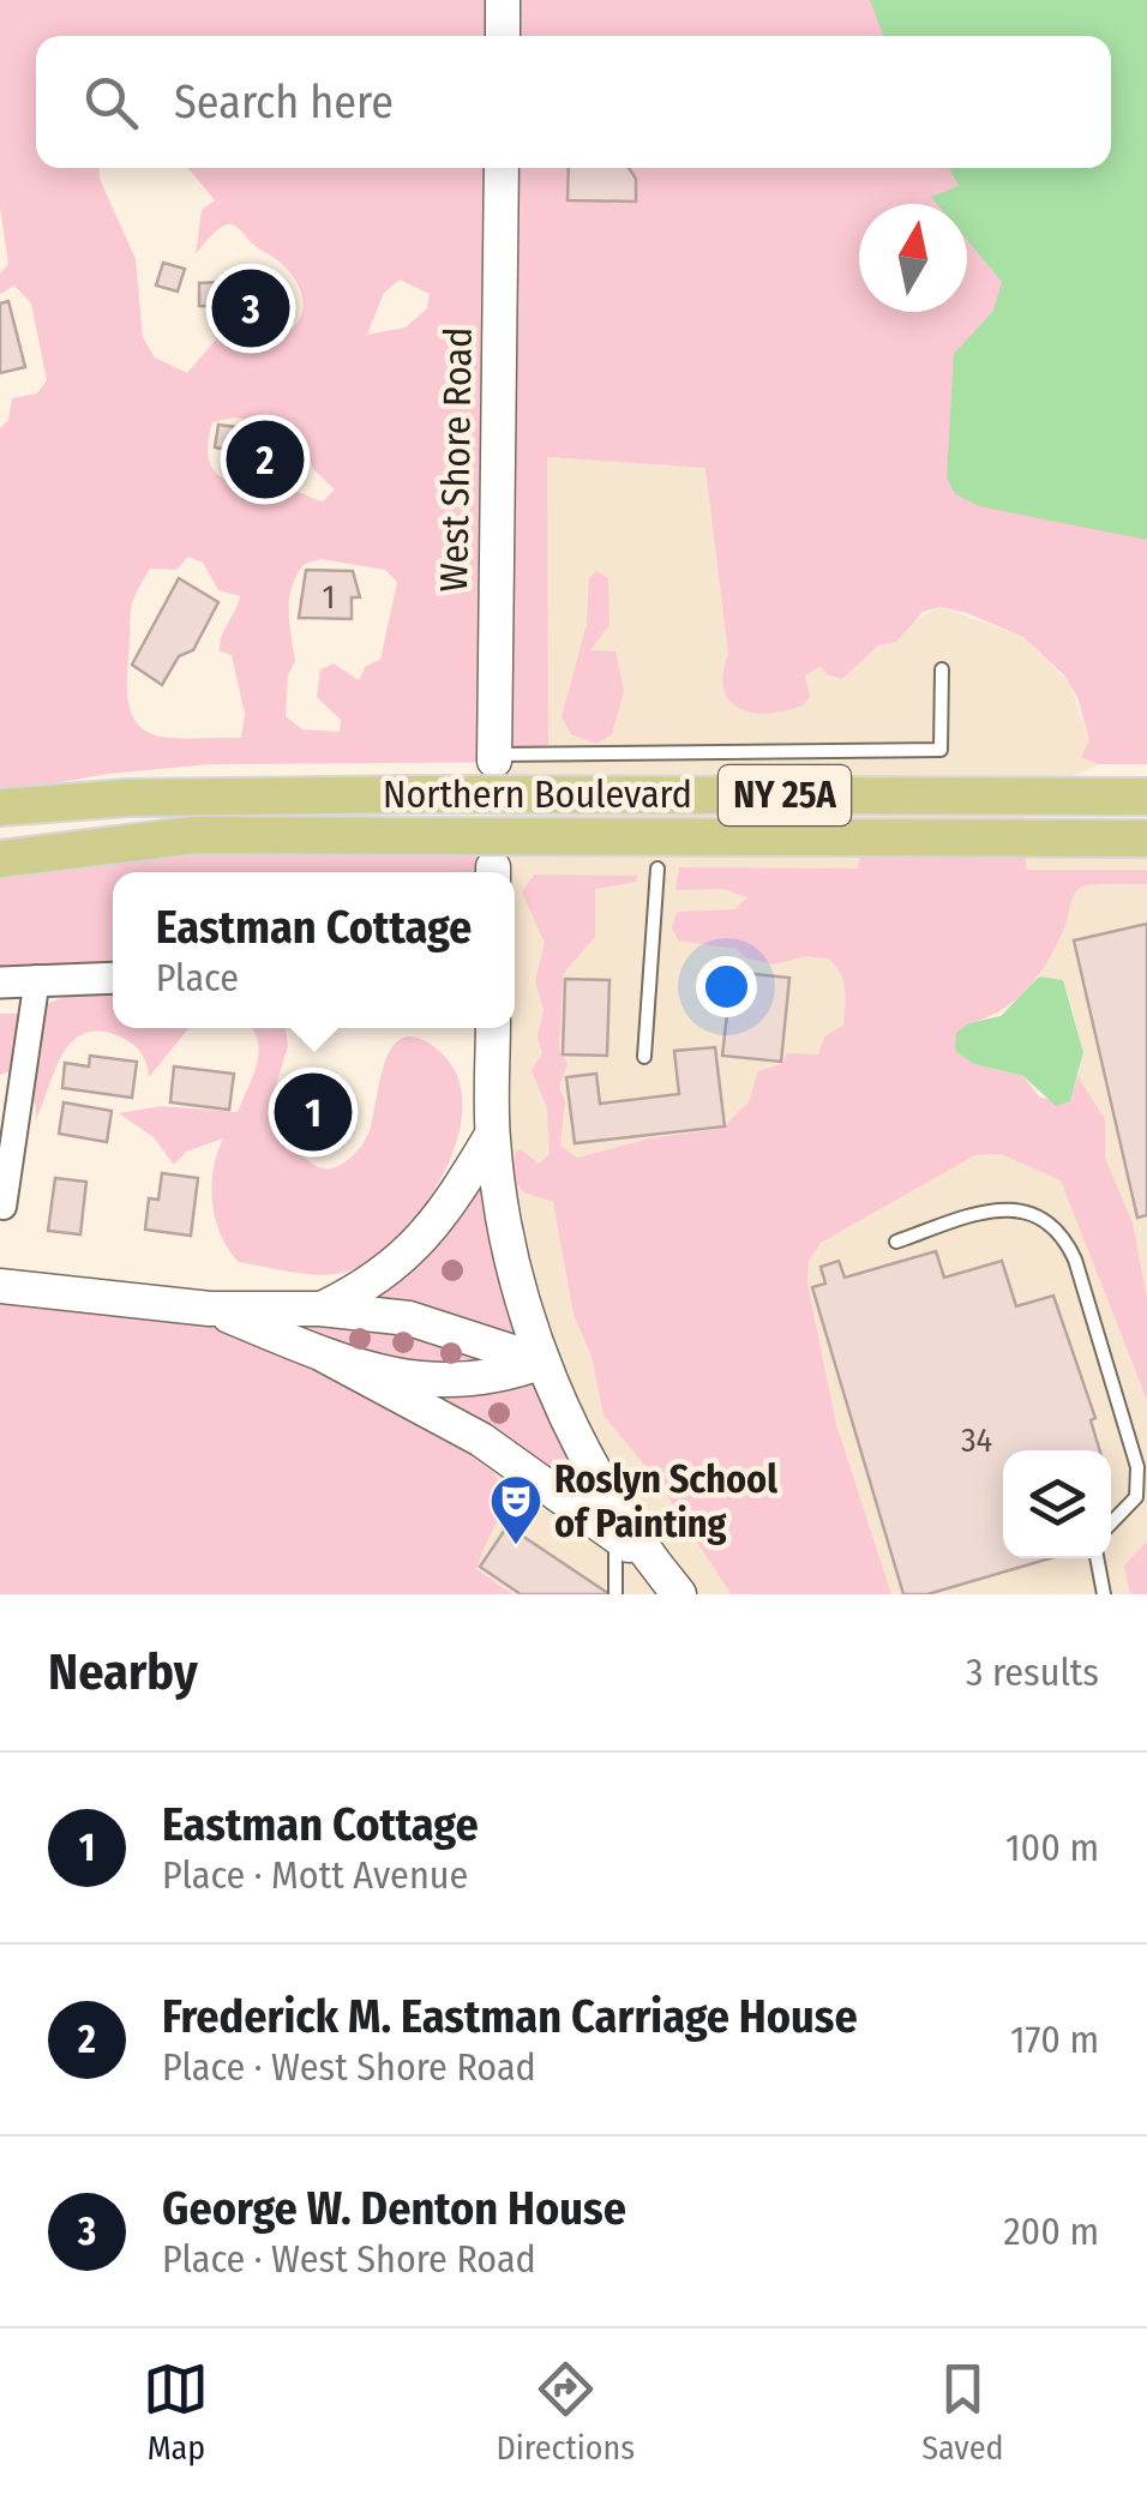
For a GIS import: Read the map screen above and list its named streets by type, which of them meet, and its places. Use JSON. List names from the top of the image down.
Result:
{
  "streets": {
    "main road": ["West Shore Road", "Northern Boulevard", "NY 25A"]
  },
  "places": {
    "theatre": ["Roslyn School of Painting"]
  },
  "house_numbers": ["1", "34"],
  "north": "top",
  "page": {
    "search": "Search here",
    "pins": ["3", "2", "1"],
    "popup": ["Eastman Cottage", "Place"],
    "heading": ["Nearby", "3 results"],
    "list": [
      {
        "mark": "1",
        "name": "Eastman Cottage",
        "note": "Place · Mott Avenue",
        "value": "100 m"
      },
      {
        "mark": "2",
        "name": "Frederick M. Eastman Carriage House",
        "note": "Place · West Shore Road",
        "value": "170 m"
      },
      {
        "mark": "3",
        "name": "George W. Denton House",
        "note": "Place · West Shore Road",
        "value": "200 m"
      }
    ],
    "nav": ["Map", "Directions", "Saved"]
  }
}
